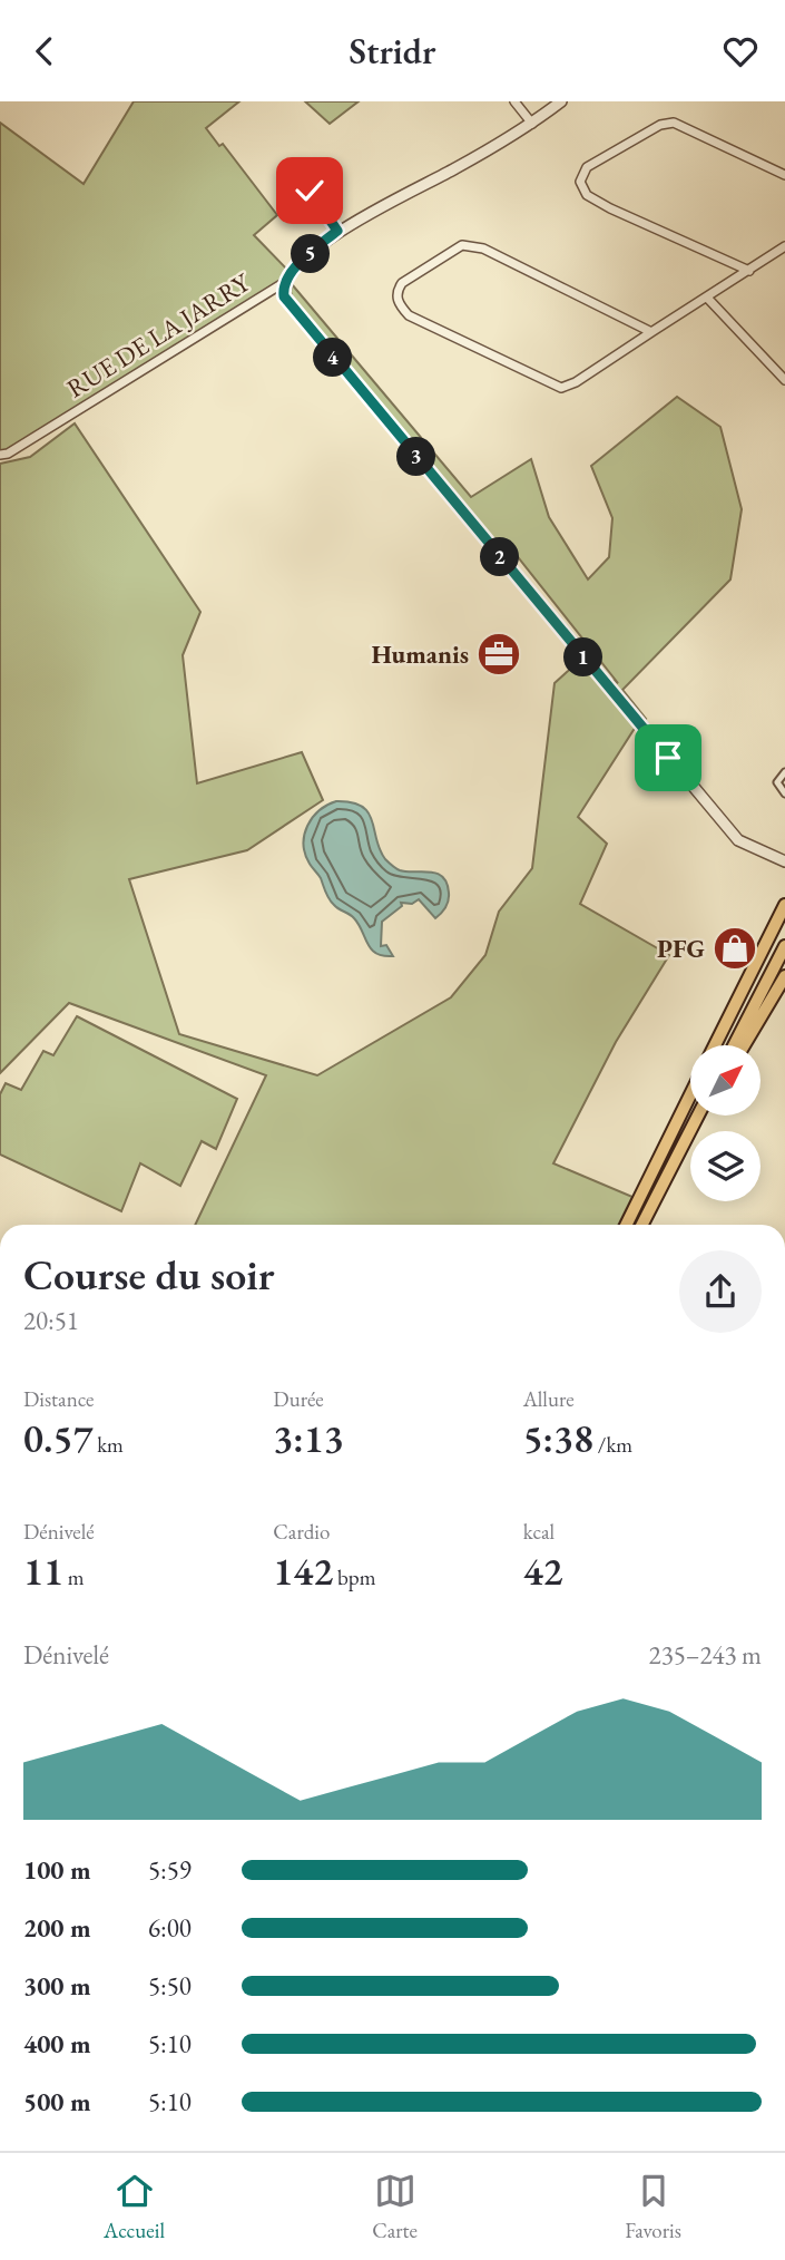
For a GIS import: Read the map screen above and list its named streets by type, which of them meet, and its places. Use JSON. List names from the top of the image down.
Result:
{
  "streets": {
    "street": ["RUE DE LA JARRY"]
  },
  "places": {
    "office": ["Humanis"],
    "shop": ["PFG"]
  },
  "north": "top right",
  "page": {
    "header": "Stridr",
    "pins": [
      "5",
      "4",
      "3",
      "2",
      "1"
    ],
    "heading": ["Course du soir", "20:51"],
    "stats": [
      ["Distance", "0.57 km"],
      ["Durée", "3:13"],
      ["Allure", "5:38 /km"],
      ["Dénivelé", "11 m"],
      ["Cardio", "142 bpm"],
      ["kcal", "42"]
    ],
    "chart": ["Dénivelé", "235–243 m"],
    "list": [
      {
        "name": "100 m",
        "note": "5:59"
      },
      {
        "name": "200 m",
        "note": "6:00"
      },
      {
        "name": "300 m",
        "note": "5:50"
      },
      {
        "name": "400 m",
        "note": "5:10"
      },
      {
        "name": "500 m",
        "note": "5:10"
      }
    ],
    "tabs": ["Accueil", "Carte", "Favoris"]
  }
}
